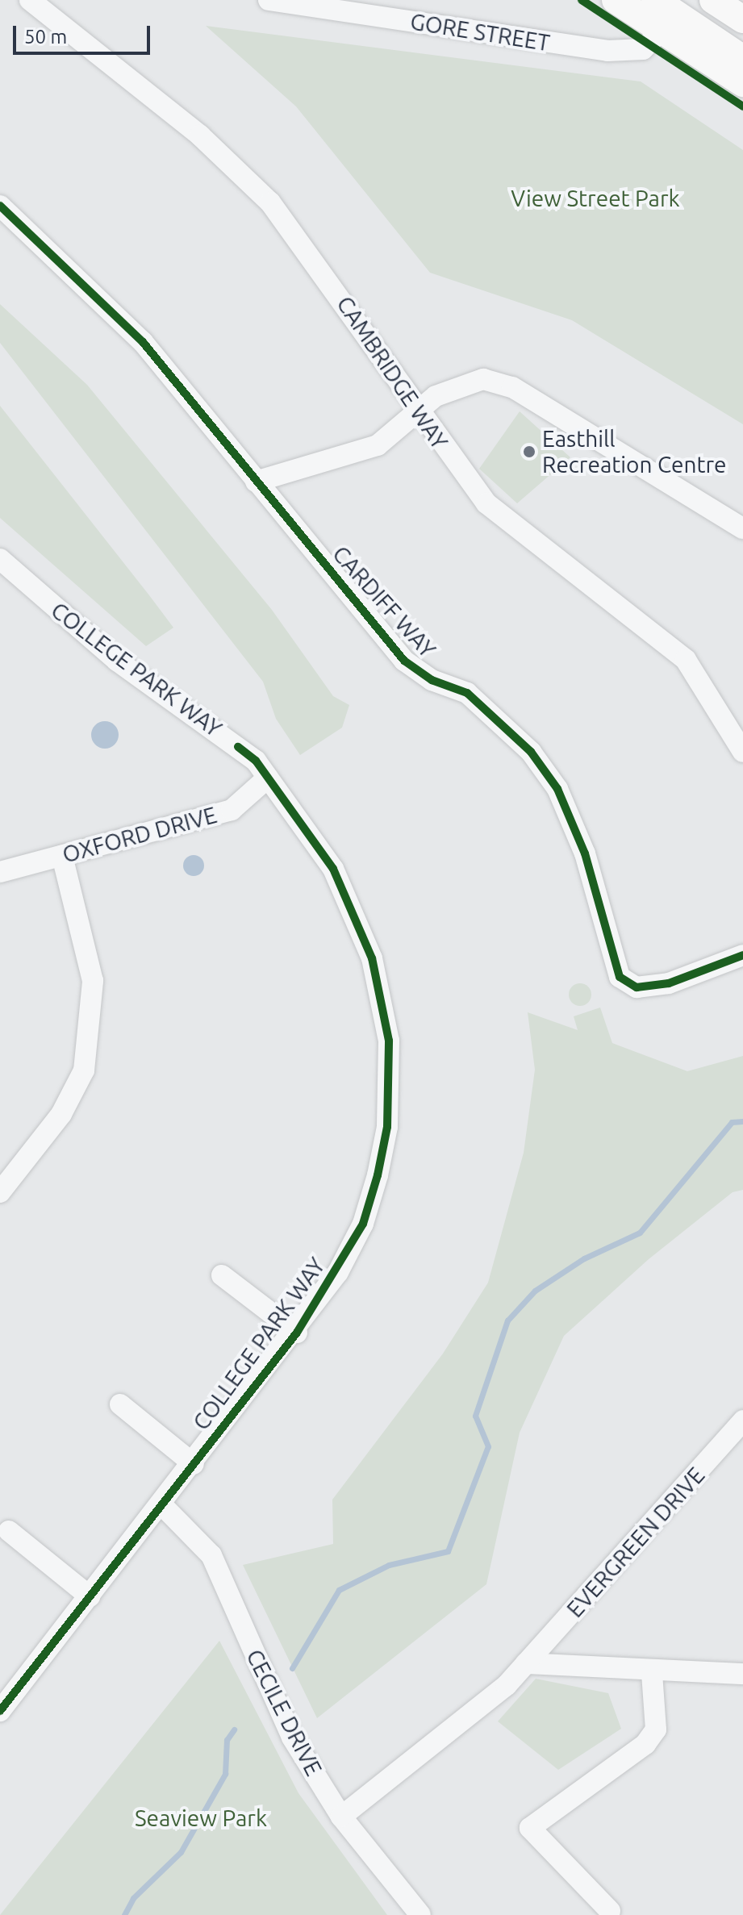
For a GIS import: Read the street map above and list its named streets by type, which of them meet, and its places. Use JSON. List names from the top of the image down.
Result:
{
  "streets": {
    "street": [
      "GORE STREET",
      "CAMBRIDGE WAY",
      "CARDIFF WAY",
      "COLLEGE PARK WAY",
      "OXFORD DRIVE",
      "EVERGREEN DRIVE",
      "CECILE DRIVE"
    ]
  },
  "crossings": [
    ["COLLEGE PARK WAY", "OXFORD DRIVE"],
    ["COLLEGE PARK WAY", "CECILE DRIVE"],
    ["EVERGREEN DRIVE", "CECILE DRIVE"]
  ],
  "parks": ["View Street Park", "Seaview Park"],
  "places": ["Easthill Recreation Centre"],
  "scale_bar": "50 m"
}
